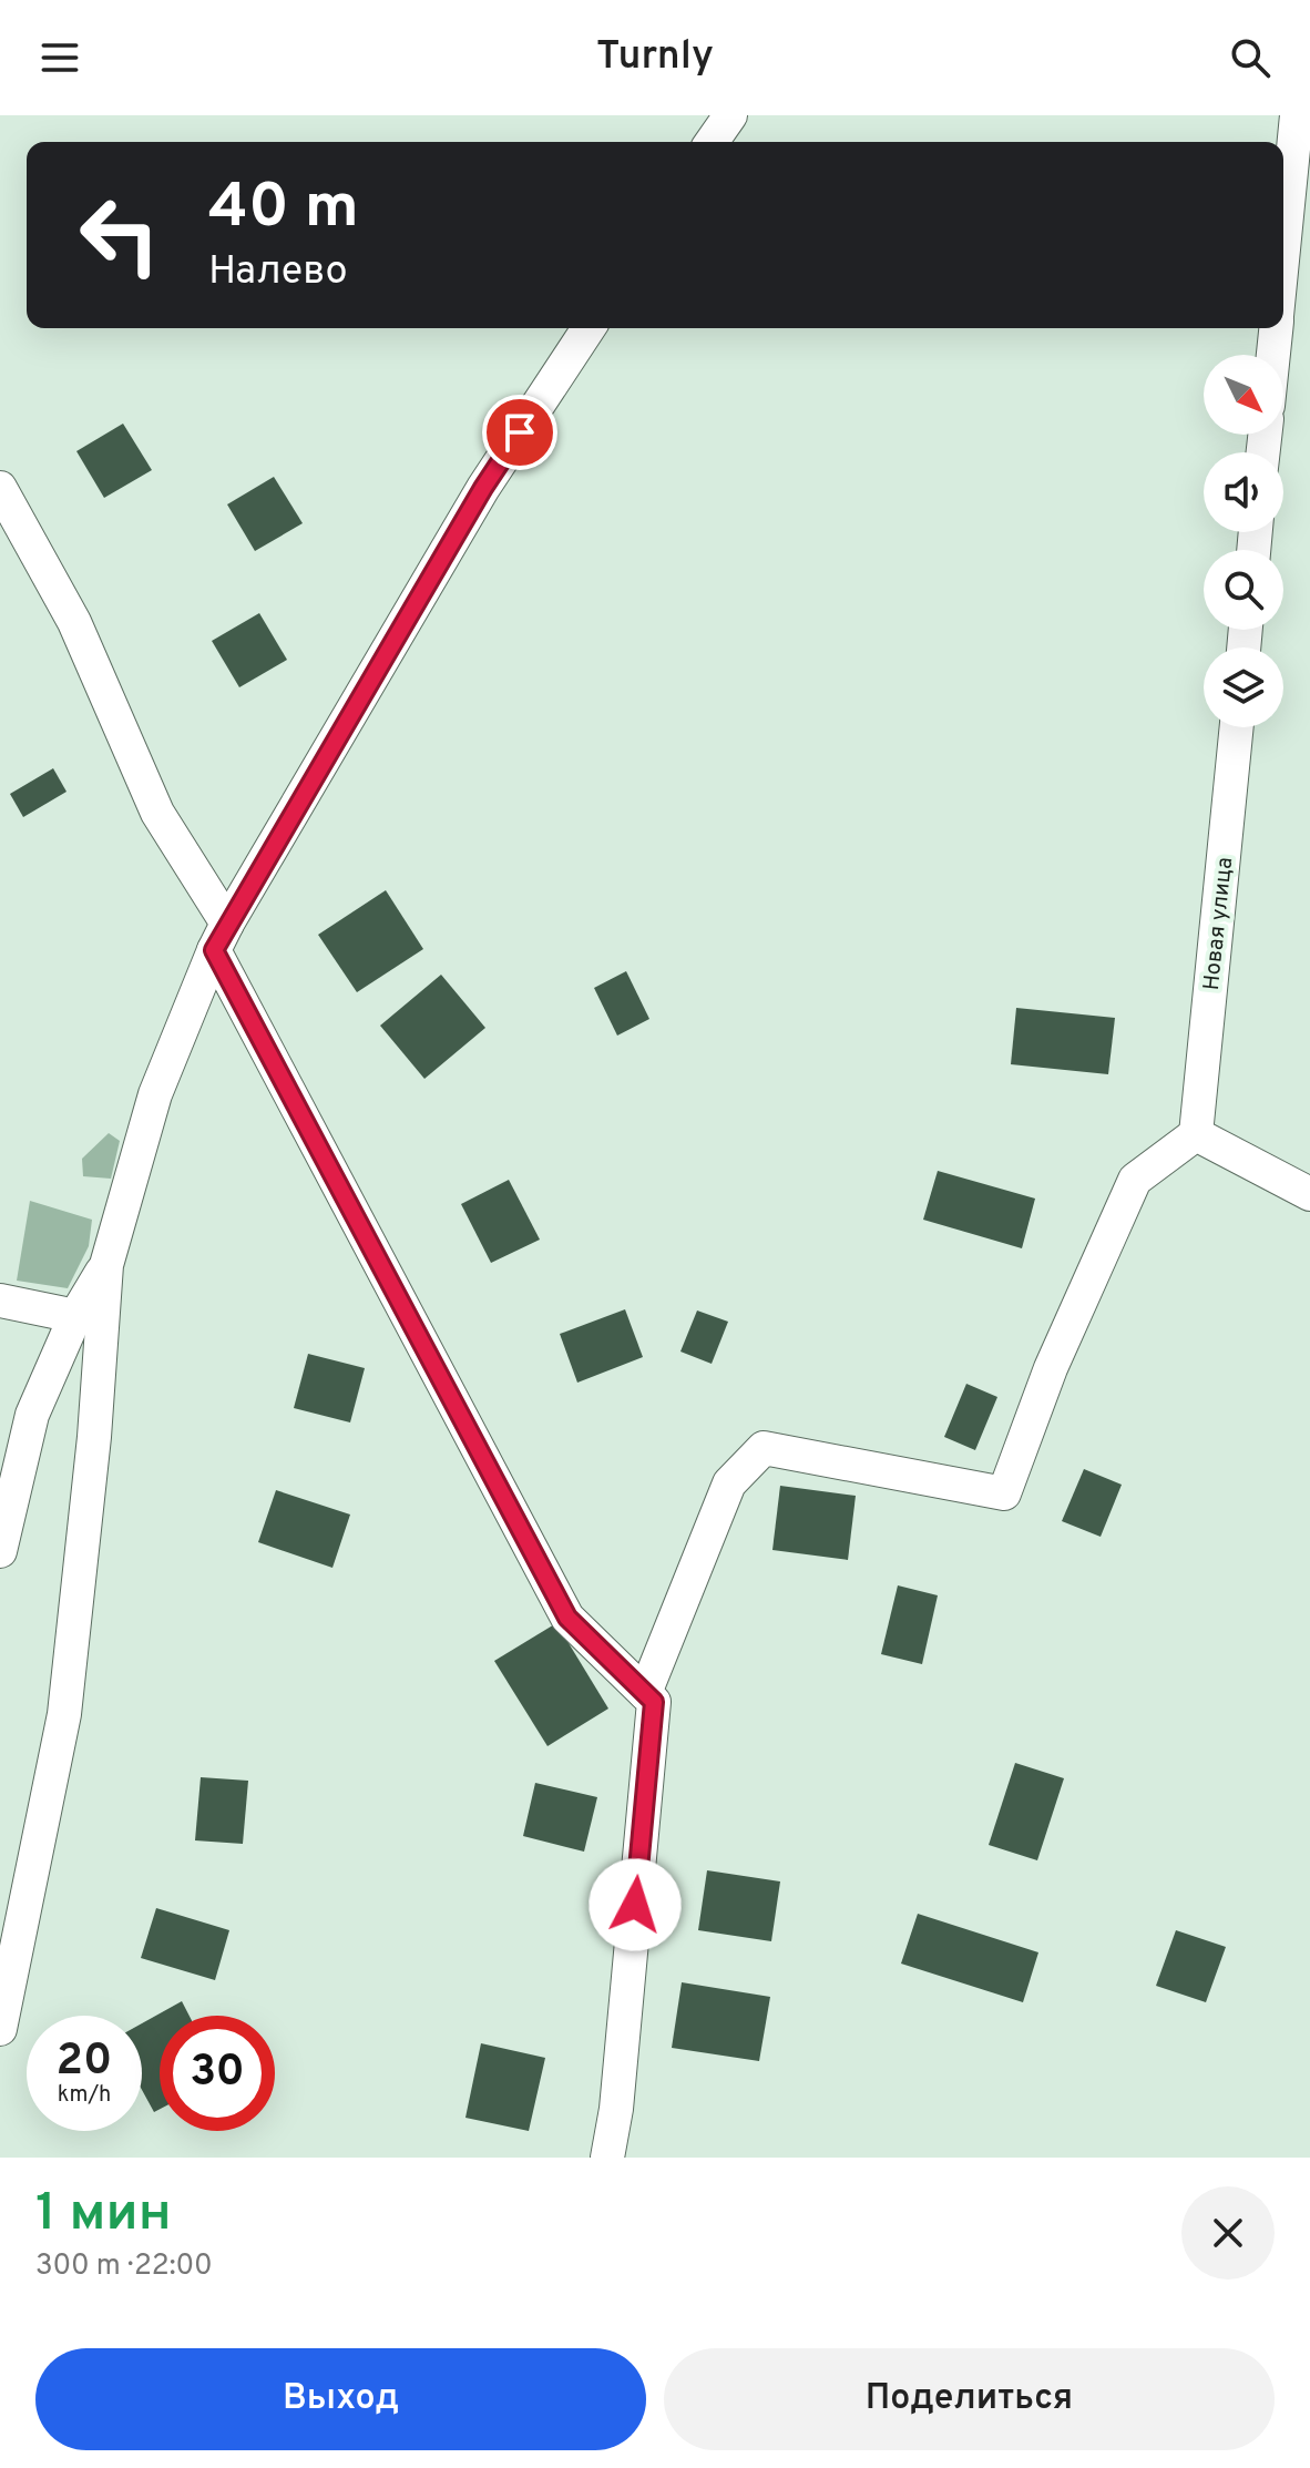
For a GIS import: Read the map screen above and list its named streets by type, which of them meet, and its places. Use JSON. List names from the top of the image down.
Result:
{
  "streets": {
    "street": ["Новая улица"]
  },
  "north": "bottom right",
  "page": {
    "header": "Turnly",
    "turn": ["40 m", "Налево"],
    "speed": "20 km/h",
    "limit": "30",
    "heading": ["1 мин", "300 m · 22:00"],
    "buttons": ["Выход", "Поделиться"]
  }
}
